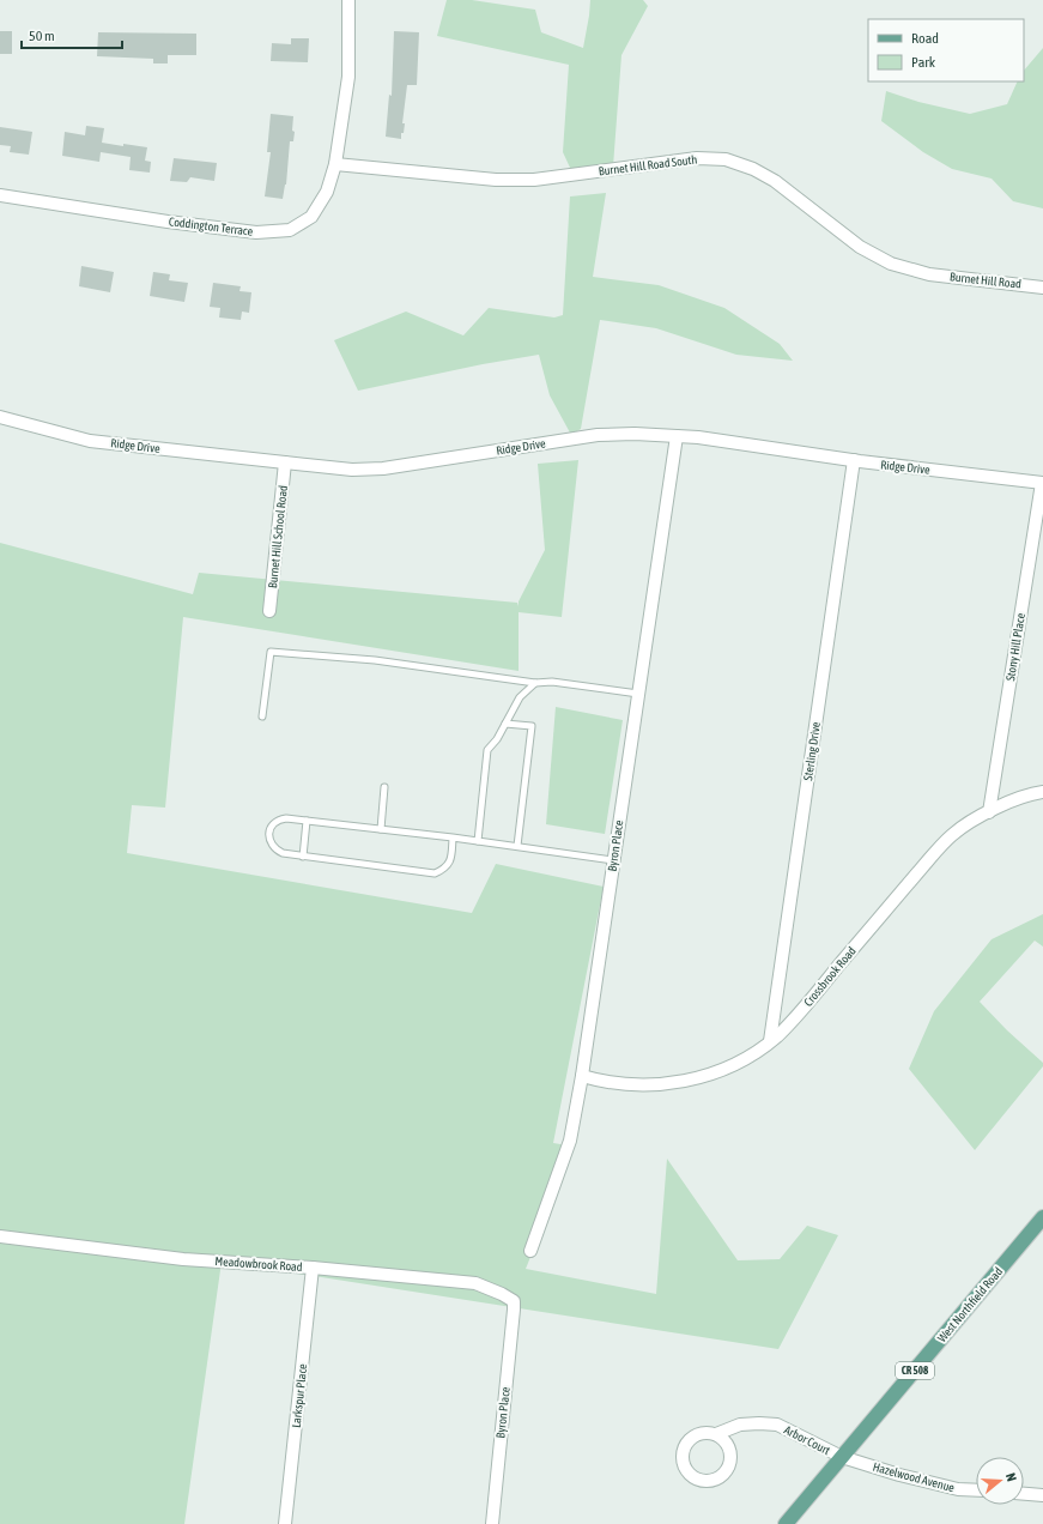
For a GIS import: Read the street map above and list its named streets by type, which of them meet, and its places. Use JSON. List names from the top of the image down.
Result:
{
  "streets": {
    "main road": ["West Northfield Road", "CR 508"],
    "street": [
      "Burnet Hill Road South",
      "Coddington Terrace",
      "Burnet Hill Road",
      "Ridge Drive",
      "Burnet Hill School Road",
      "Stony Hill Place",
      "Sterling Drive",
      "Byron Place",
      "Crossbrook Road",
      "Meadowbrook Road",
      "Larkspur Place",
      "Arbor Court",
      "Hazelwood Avenue"
    ]
  },
  "crossings": [
    ["Burnet Hill Road South", "Coddington Terrace"],
    ["Burnet Hill Road South", "Burnet Hill Road"],
    ["Ridge Drive", "Burnet Hill School Road"],
    ["Ridge Drive", "Stony Hill Place"],
    ["Ridge Drive", "Sterling Drive"],
    ["Ridge Drive", "Byron Place"],
    ["Stony Hill Place", "Crossbrook Road"],
    ["Sterling Drive", "Crossbrook Road"],
    ["Byron Place", "Crossbrook Road"],
    ["Byron Place", "Meadowbrook Road"],
    ["Meadowbrook Road", "Larkspur Place"],
    ["West Northfield Road", "Arbor Court"],
    ["West Northfield Road", "Hazelwood Avenue"],
    ["Arbor Court", "Hazelwood Avenue"]
  ],
  "legend": ["Road", "Park"],
  "scale_bar": "50 m",
  "north": "right"
}
